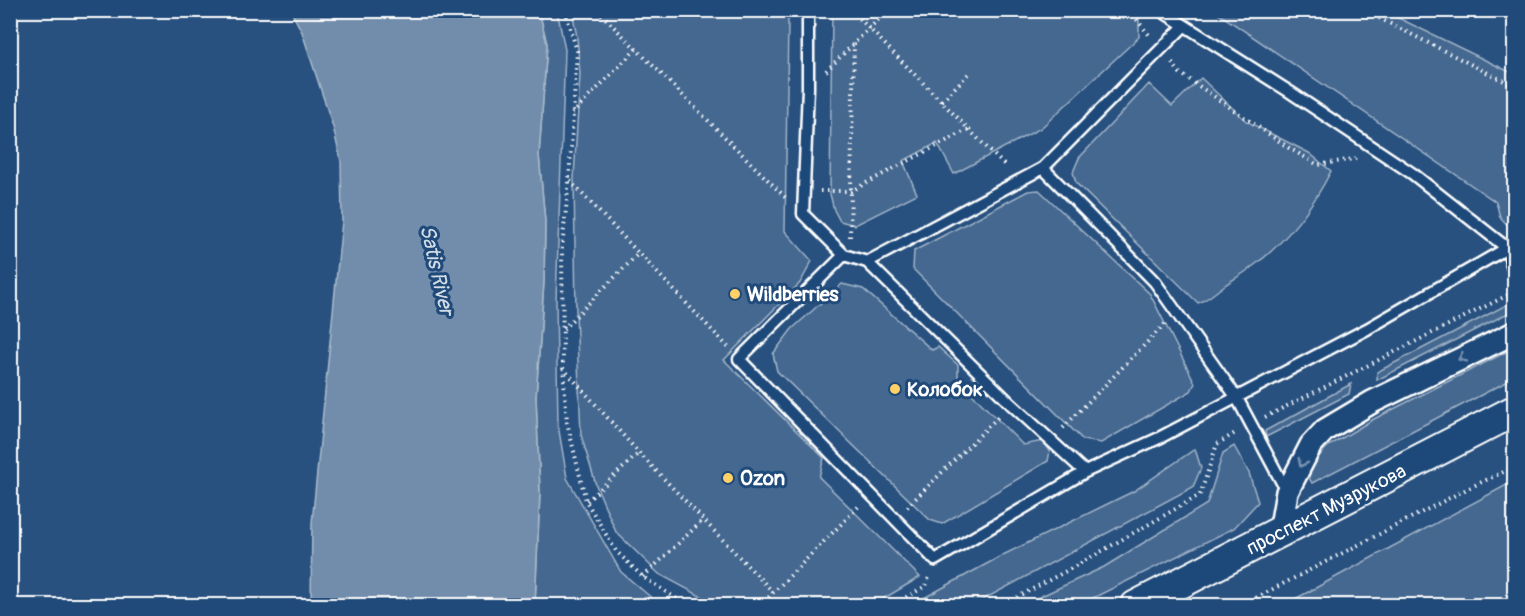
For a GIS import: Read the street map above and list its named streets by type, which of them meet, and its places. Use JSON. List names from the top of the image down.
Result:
{
  "streets": {
    "main road": ["проспект Музрукова"]
  },
  "water": ["Satis River"],
  "places": ["Wildberries", "Колобок", "Ozon"]
}
